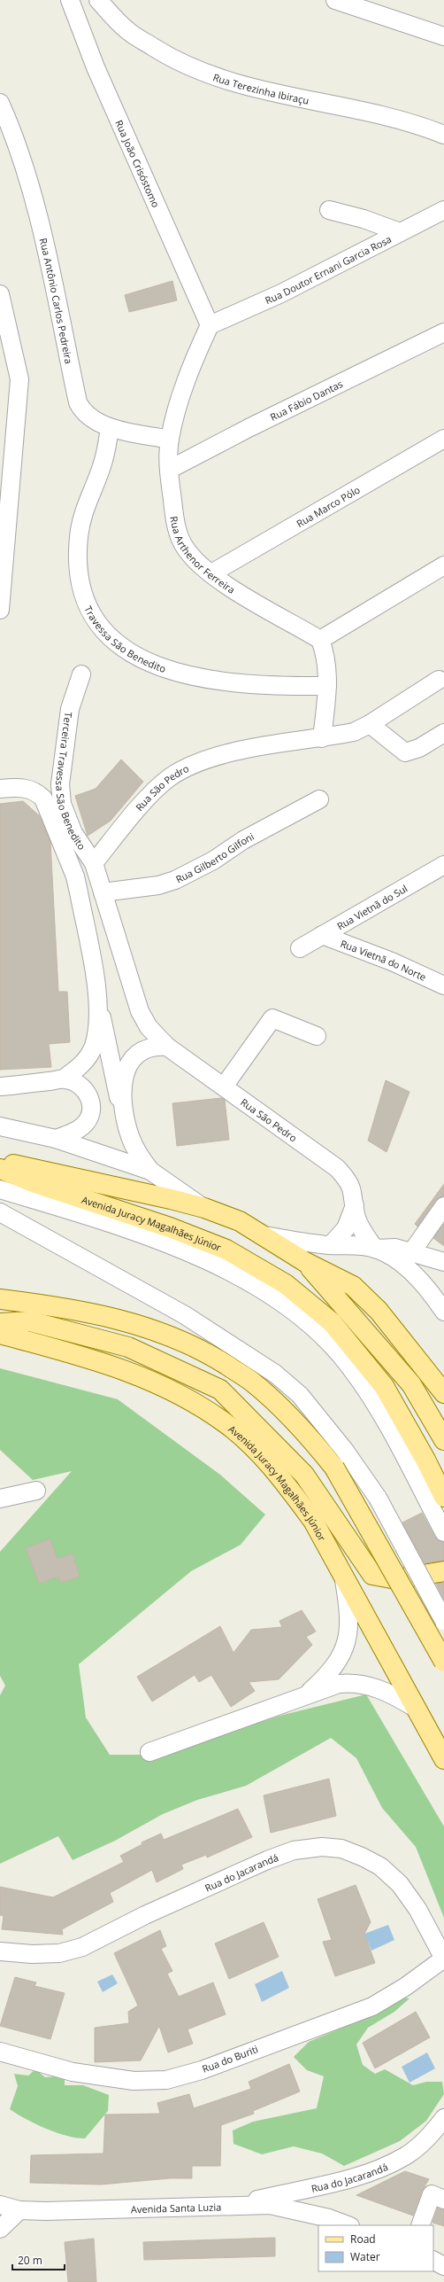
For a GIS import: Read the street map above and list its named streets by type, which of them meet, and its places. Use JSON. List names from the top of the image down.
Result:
{
  "streets": {
    "main road": ["Avenida Juracy Magalhães Júnior"],
    "street": [
      "Rua Terezinha Ibiraçu",
      "Rua João Crisóstomo",
      "Rua Doutor Ernani Garcia Rosa",
      "Rua Antônio Carlos Pedreira",
      "Rua Fábio Dantas",
      "Rua Marco Pólo",
      "Rua Arthenor Ferreira",
      "Travessa São Benedito",
      "Terceira Travessa São Benedito",
      "Rua São Pedro",
      "Rua Gilberto Gilfoni",
      "Rua Vietnã do Sul",
      "Rua Vietnã do Norte",
      "Rua do Jacarandá",
      "Rua do Buriti",
      "Avenida Santa Luzia"
    ]
  },
  "crossings": [
    ["Rua João Crisóstomo", "Rua Doutor Ernani Garcia Rosa"],
    ["Rua João Crisóstomo", "Rua Arthenor Ferreira"],
    ["Rua Doutor Ernani Garcia Rosa", "Rua Arthenor Ferreira"],
    ["Rua Antônio Carlos Pedreira", "Rua Arthenor Ferreira"],
    ["Rua Antônio Carlos Pedreira", "Travessa São Benedito"],
    ["Rua Fábio Dantas", "Rua Arthenor Ferreira"],
    ["Rua Marco Pólo", "Rua Arthenor Ferreira"],
    ["Terceira Travessa São Benedito", "Rua São Pedro"],
    ["Rua São Pedro", "Rua Gilberto Gilfoni"],
    ["Rua Vietnã do Sul", "Rua Vietnã do Norte"],
    ["Rua do Jacarandá", "Rua do Buriti"],
    ["Rua do Jacarandá", "Avenida Santa Luzia"]
  ],
  "legend": ["Road", "Water"],
  "scale_bar": "20 m"
}
